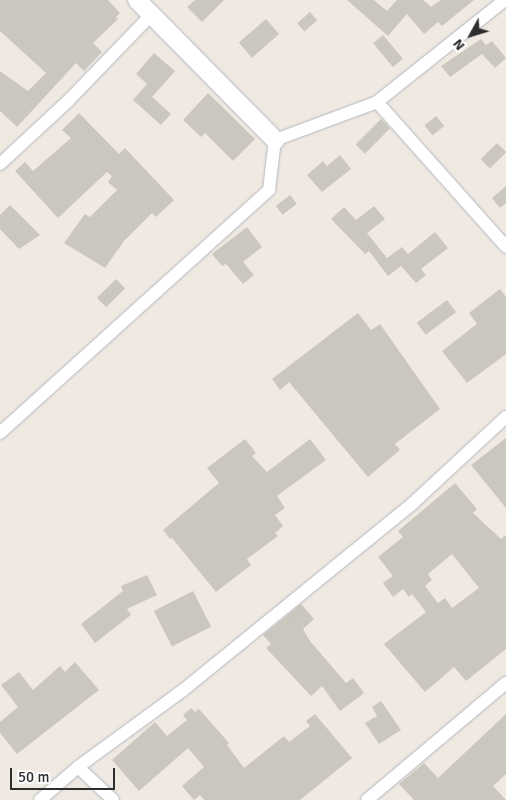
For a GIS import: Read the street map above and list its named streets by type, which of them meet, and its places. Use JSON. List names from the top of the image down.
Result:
{
  "scale_bar": "50 m",
  "north": "bottom left"
}
